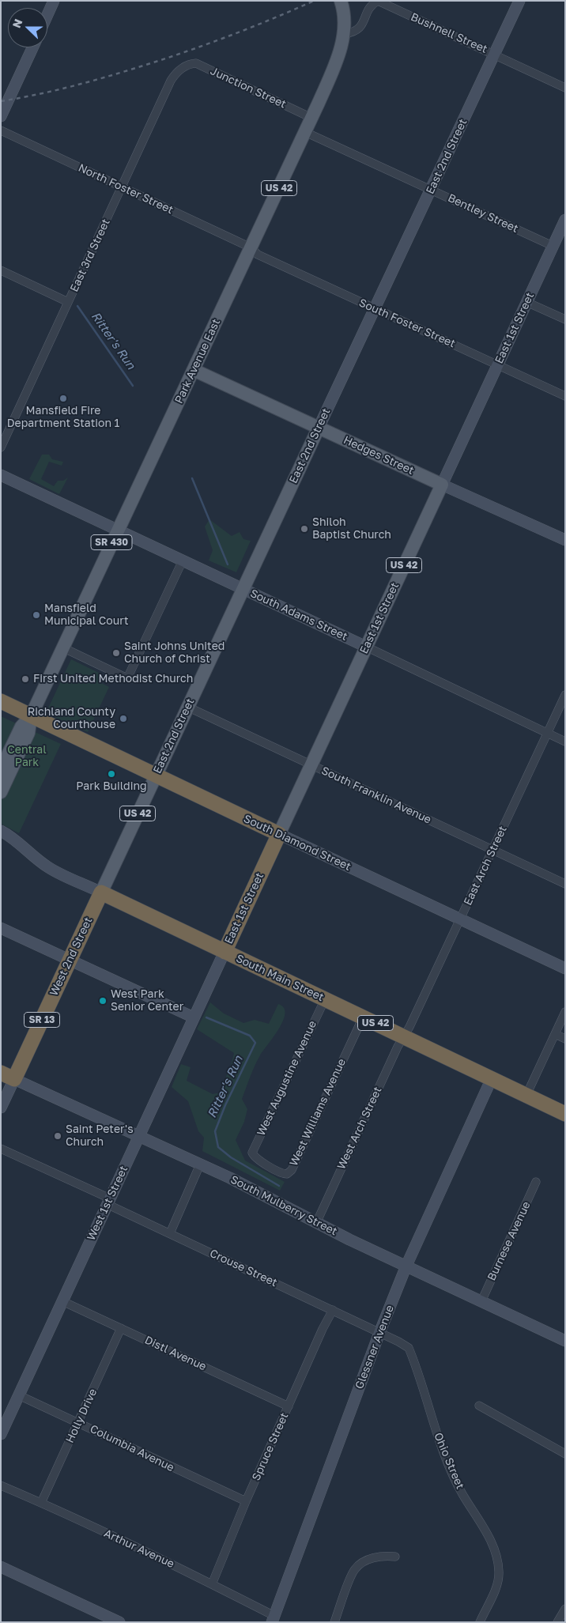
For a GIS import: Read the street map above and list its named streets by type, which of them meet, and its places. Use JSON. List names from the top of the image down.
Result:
{
  "streets": {
    "highway": [
      "US 42",
      "East 1st Street",
      "South Diamond Street",
      "West 2nd Street",
      "South Main Street",
      "SR 13"
    ],
    "main road": [
      "East 2nd Street",
      "Park Avenue East",
      "Hedges Street",
      "SR 430"
    ],
    "street": [
      "Bushnell Street",
      "Junction Street",
      "North Foster Street",
      "Bentley Street",
      "East 3rd Street",
      "South Foster Street",
      "South Adams Street",
      "South Franklin Avenue",
      "East Arch Street",
      "West Augustine Avenue",
      "West Williams Avenue",
      "West Arch Street",
      "West 1st Street",
      "South Mulberry Street",
      "Burnese Avenue",
      "Crouse Street",
      "Glessner Avenue",
      "Distl Avenue",
      "Holly Drive",
      "Spruce Street",
      "Columbia Avenue",
      "Ohio Street",
      "Arthur Avenue"
    ]
  },
  "crossings": [
    ["Bushnell Street", "East 2nd Street"],
    ["Bushnell Street", "Park Avenue East"],
    ["Junction Street", "East 3rd Street"],
    ["Junction Street", "Park Avenue East"],
    ["East 2nd Street", "Bentley Street"],
    ["East 2nd Street", "South Foster Street"],
    ["East 2nd Street", "Hedges Street"],
    ["East 2nd Street", "South Adams Street"],
    ["East 2nd Street", "South Franklin Avenue"],
    ["East 2nd Street", "South Diamond Street"],
    ["East 2nd Street", "West 2nd Street"],
    ["East 2nd Street", "South Main Street"],
    ["North Foster Street", "East 3rd Street"],
    ["North Foster Street", "South Foster Street"],
    ["North Foster Street", "Park Avenue East"],
    ["Bentley Street", "East 1st Street"],
    ["Bentley Street", "Park Avenue East"],
    ["South Foster Street", "East 1st Street"],
    ["South Foster Street", "Park Avenue East"],
    ["East 1st Street", "Hedges Street"],
    ["East 1st Street", "South Adams Street"],
    ["East 1st Street", "South Franklin Avenue"],
    ["East 1st Street", "South Diamond Street"],
    ["East 1st Street", "South Main Street"],
    ["East 1st Street", "West 1st Street"],
    ["Park Avenue East", "Hedges Street"],
    ["Park Avenue East", "South Adams Street"],
    ["Park Avenue East", "South Diamond Street"],
    ["South Adams Street", "East Arch Street"],
    ["South Franklin Avenue", "East Arch Street"],
    ["South Diamond Street", "East Arch Street"],
    ["East Arch Street", "South Main Street"],
    ["East Arch Street", "West Arch Street"],
    ["West 2nd Street", "South Main Street"],
    ["West 2nd Street", "South Mulberry Street"],
    ["South Main Street", "West Augustine Avenue"],
    ["South Main Street", "West Williams Avenue"],
    ["South Main Street", "West Arch Street"],
    ["South Main Street", "West 1st Street"],
    ["South Main Street", "Glessner Avenue"],
    ["West Augustine Avenue", "West Williams Avenue"],
    ["West Arch Street", "South Mulberry Street"],
    ["West 1st Street", "South Mulberry Street"],
    ["West 1st Street", "Crouse Street"],
    ["West 1st Street", "Distl Avenue"],
    ["West 1st Street", "Columbia Avenue"],
    ["South Mulberry Street", "Burnese Avenue"],
    ["South Mulberry Street", "Glessner Avenue"],
    ["Crouse Street", "Glessner Avenue"],
    ["Crouse Street", "Spruce Street"],
    ["Crouse Street", "Ohio Street"],
    ["Glessner Avenue", "Ohio Street"],
    ["Glessner Avenue", "Arthur Avenue"],
    ["Distl Avenue", "Holly Drive"],
    ["Distl Avenue", "Spruce Street"],
    ["Holly Drive", "Columbia Avenue"],
    ["Holly Drive", "Arthur Avenue"],
    ["Spruce Street", "Columbia Avenue"],
    ["Spruce Street", "Arthur Avenue"]
  ],
  "water": ["Ritter's Run"],
  "parks": ["Central Park"],
  "places": [
    "Mansfield Fire Department Station 1",
    "Shiloh Baptist Church",
    "Mansfield Municipal Court",
    "Saint Johns United Church of Christ",
    "First United Methodist Church",
    "Richland County Courthouse",
    "Park Building",
    "West Park Senior Center",
    "Saint Peter's Church"
  ],
  "north": "left"
}
